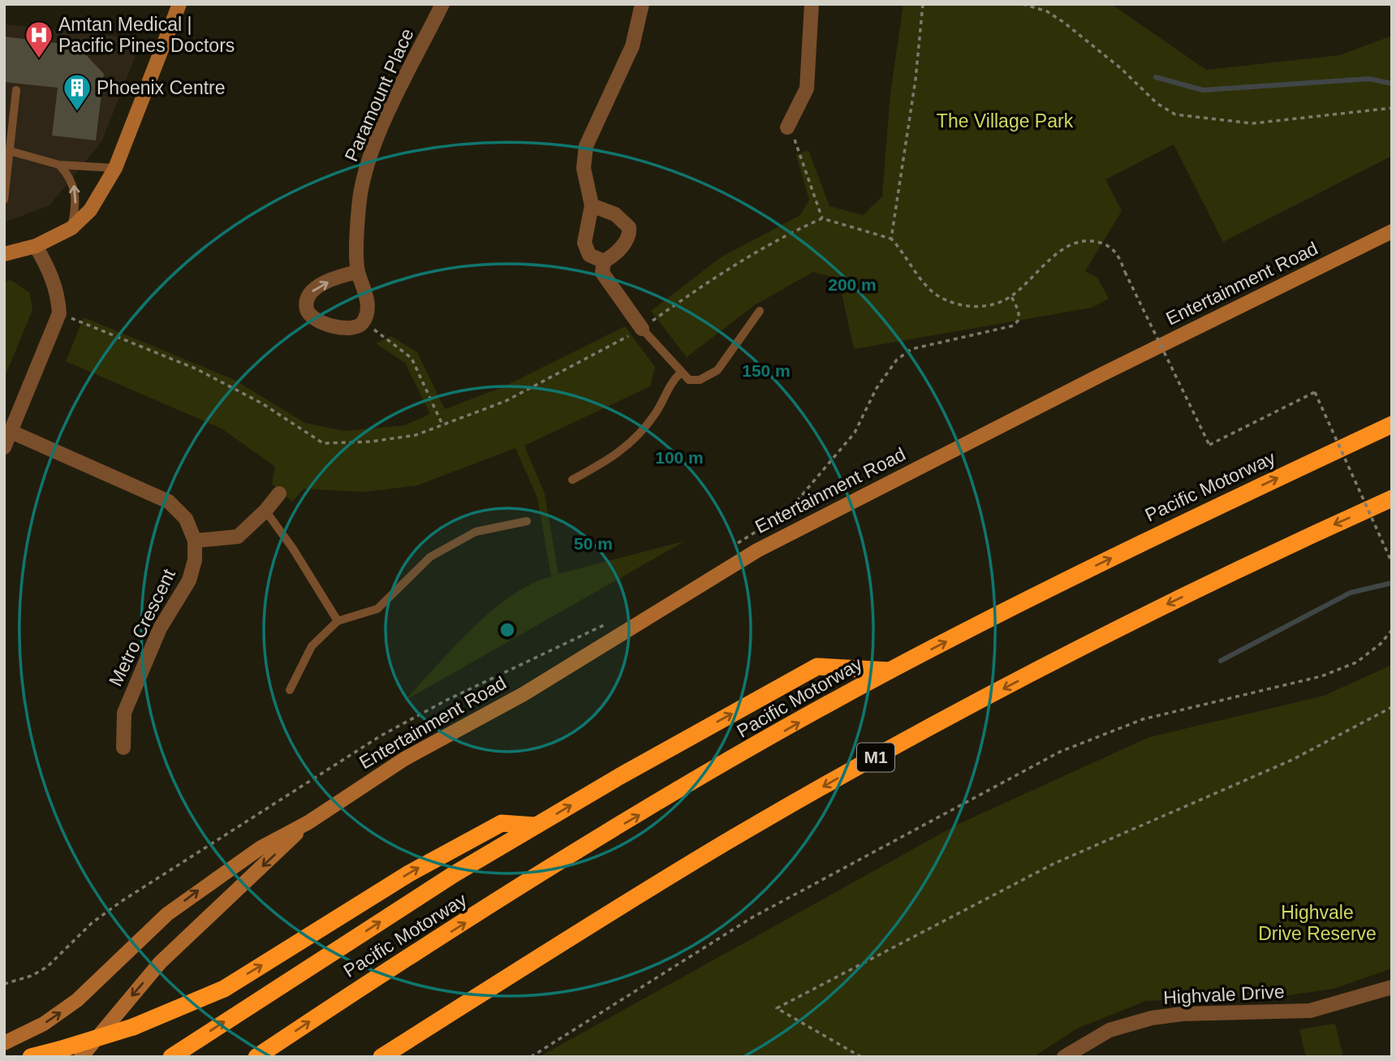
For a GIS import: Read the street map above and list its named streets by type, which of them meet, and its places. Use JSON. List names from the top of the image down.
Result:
{
  "streets": {
    "highway": ["Pacific Motorway", "M1"],
    "street": [
      "Paramount Place",
      "Entertainment Road",
      "Metro Crescent",
      "Highvale Drive"
    ]
  },
  "parks": ["The Village Park", "Highvale Drive Reserve"],
  "places": {
    "hospital": ["Amtan Medical | Pacific Pines Doctors"],
    "building": ["Phoenix Centre"]
  },
  "rings": [
    "200 m",
    "150 m",
    "100 m",
    "50 m"
  ]
}
